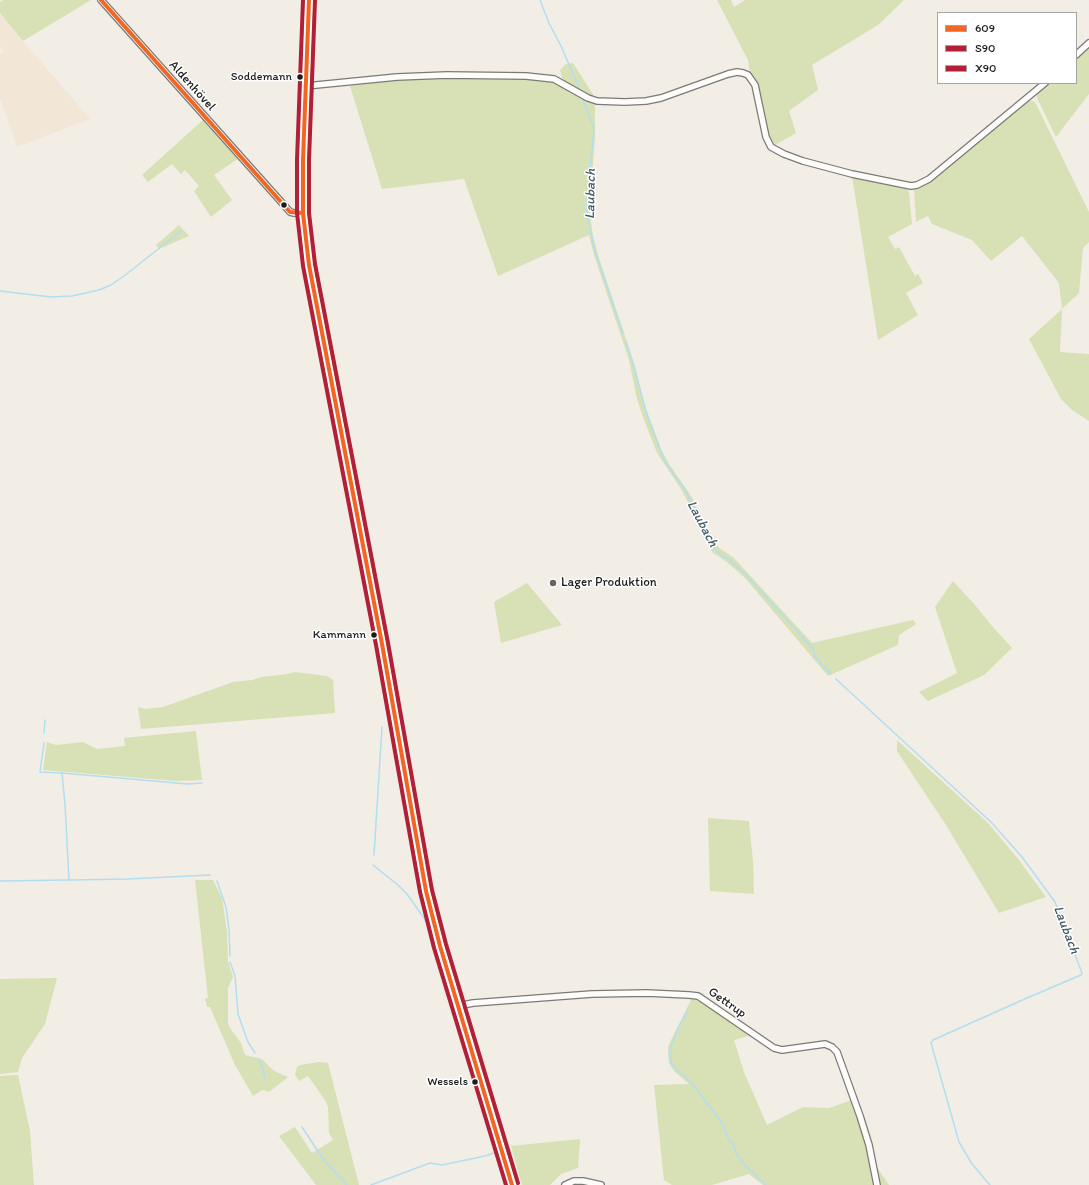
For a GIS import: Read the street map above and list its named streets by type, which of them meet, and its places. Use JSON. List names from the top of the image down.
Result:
{
  "streets": {
    "street": ["Aldenhövel", "Gettrup"]
  },
  "water": ["Laubach"],
  "places": [
    "Soddemann",
    "Lager Produktion",
    "Kammann",
    "Wessels"
  ],
  "lines": ["transit line 609", "transit line S90", "transit line X90"],
  "legend": ["609", "S90", "X90"]
}
